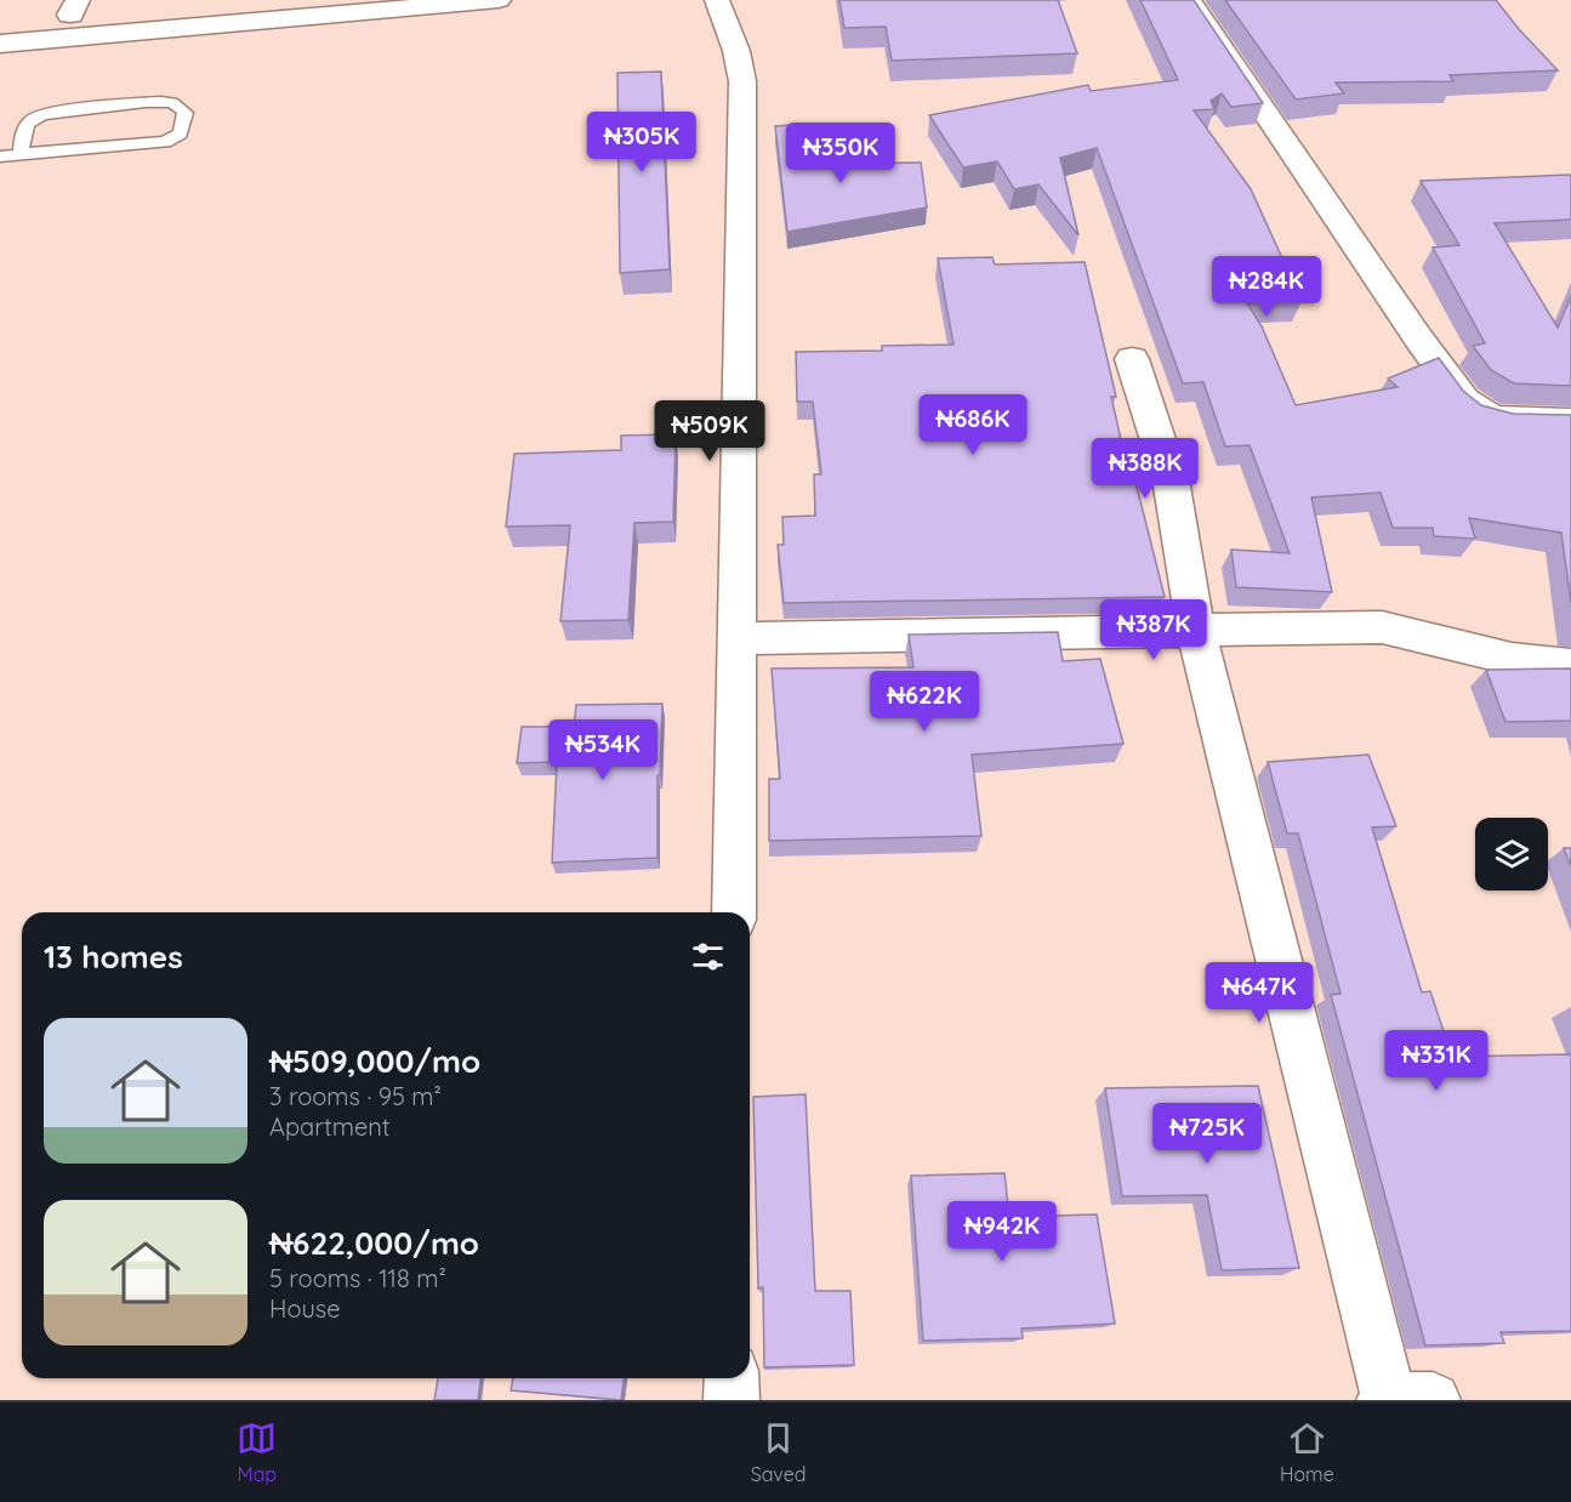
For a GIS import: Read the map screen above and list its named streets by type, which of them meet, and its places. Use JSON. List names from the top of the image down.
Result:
{
  "page": {
    "price": [
      "₦305K",
      "₦350K",
      "₦284K",
      "₦686K",
      "₦509K",
      "₦388K",
      "₦387K",
      "₦622K",
      "₦534K",
      "₦647K",
      "₦331K",
      "₦725K",
      "₦942K"
    ],
    "heading": "13 homes",
    "list": [
      {
        "name": "₦509,000/mo",
        "note": "3 rooms · 95 m² · Apartment"
      },
      {
        "name": "₦622,000/mo",
        "note": "5 rooms · 118 m² · House"
      }
    ],
    "tabs": ["Map", "Saved", "Home"]
  }
}
